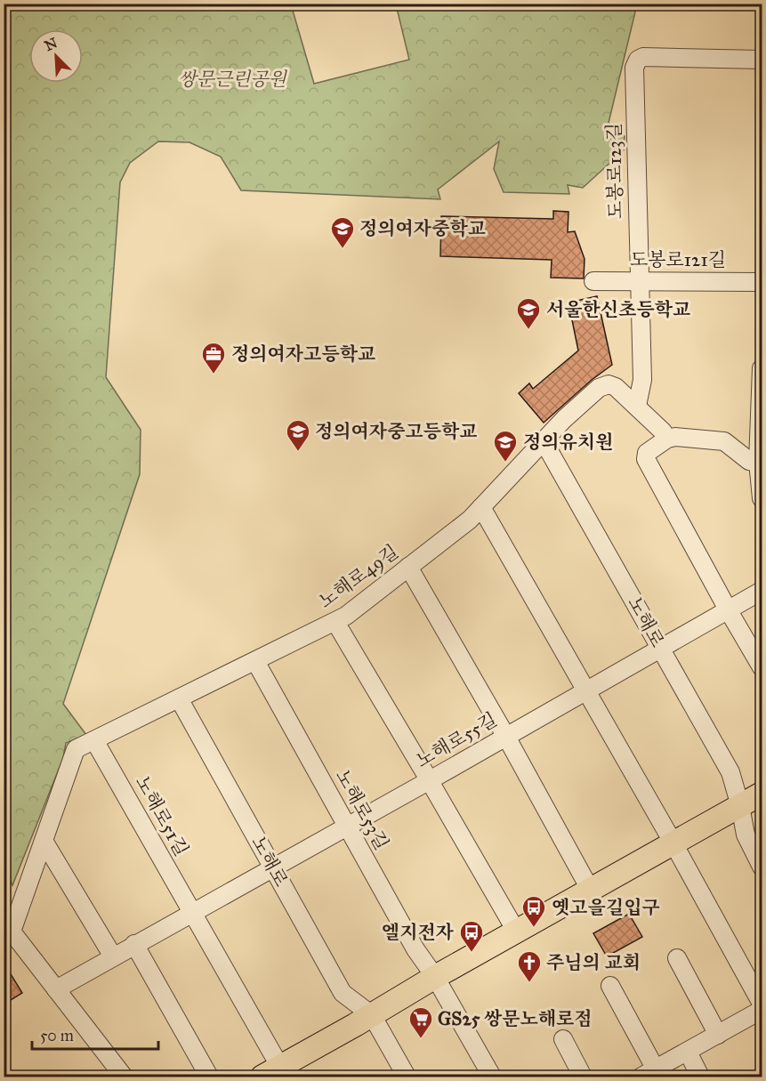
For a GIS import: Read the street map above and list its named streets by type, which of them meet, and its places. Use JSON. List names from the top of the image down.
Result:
{
  "streets": {
    "street": [
      "도봉로123길",
      "도봉로121길",
      "노해로49길",
      "노해로",
      "노해로55길",
      "노해로53길",
      "노해로51길"
    ]
  },
  "crossings": [
    ["도봉로123길", "도봉로121길"],
    ["도봉로123길", "노해로49길"],
    ["노해로49길", "노해로"],
    ["노해로49길", "노해로53길"],
    ["노해로49길", "노해로51길"],
    ["노해로", "노해로55길"],
    ["노해로55길", "노해로53길"]
  ],
  "parks": ["쌍문근린공원"],
  "places": {
    "school or university": [
      "정의여자중학교",
      "서울한신초등학교",
      "정의여자중고등학교",
      "정의유치원"
    ],
    "office": ["정의여자고등학교"],
    "bus stop": ["옛고을길입구", "엘지전자"],
    "church": ["주님의 교회"],
    "supermarket": ["GS25 쌍문노해로점"]
  },
  "scale_bar": "50 m",
  "north": "top left"
}
